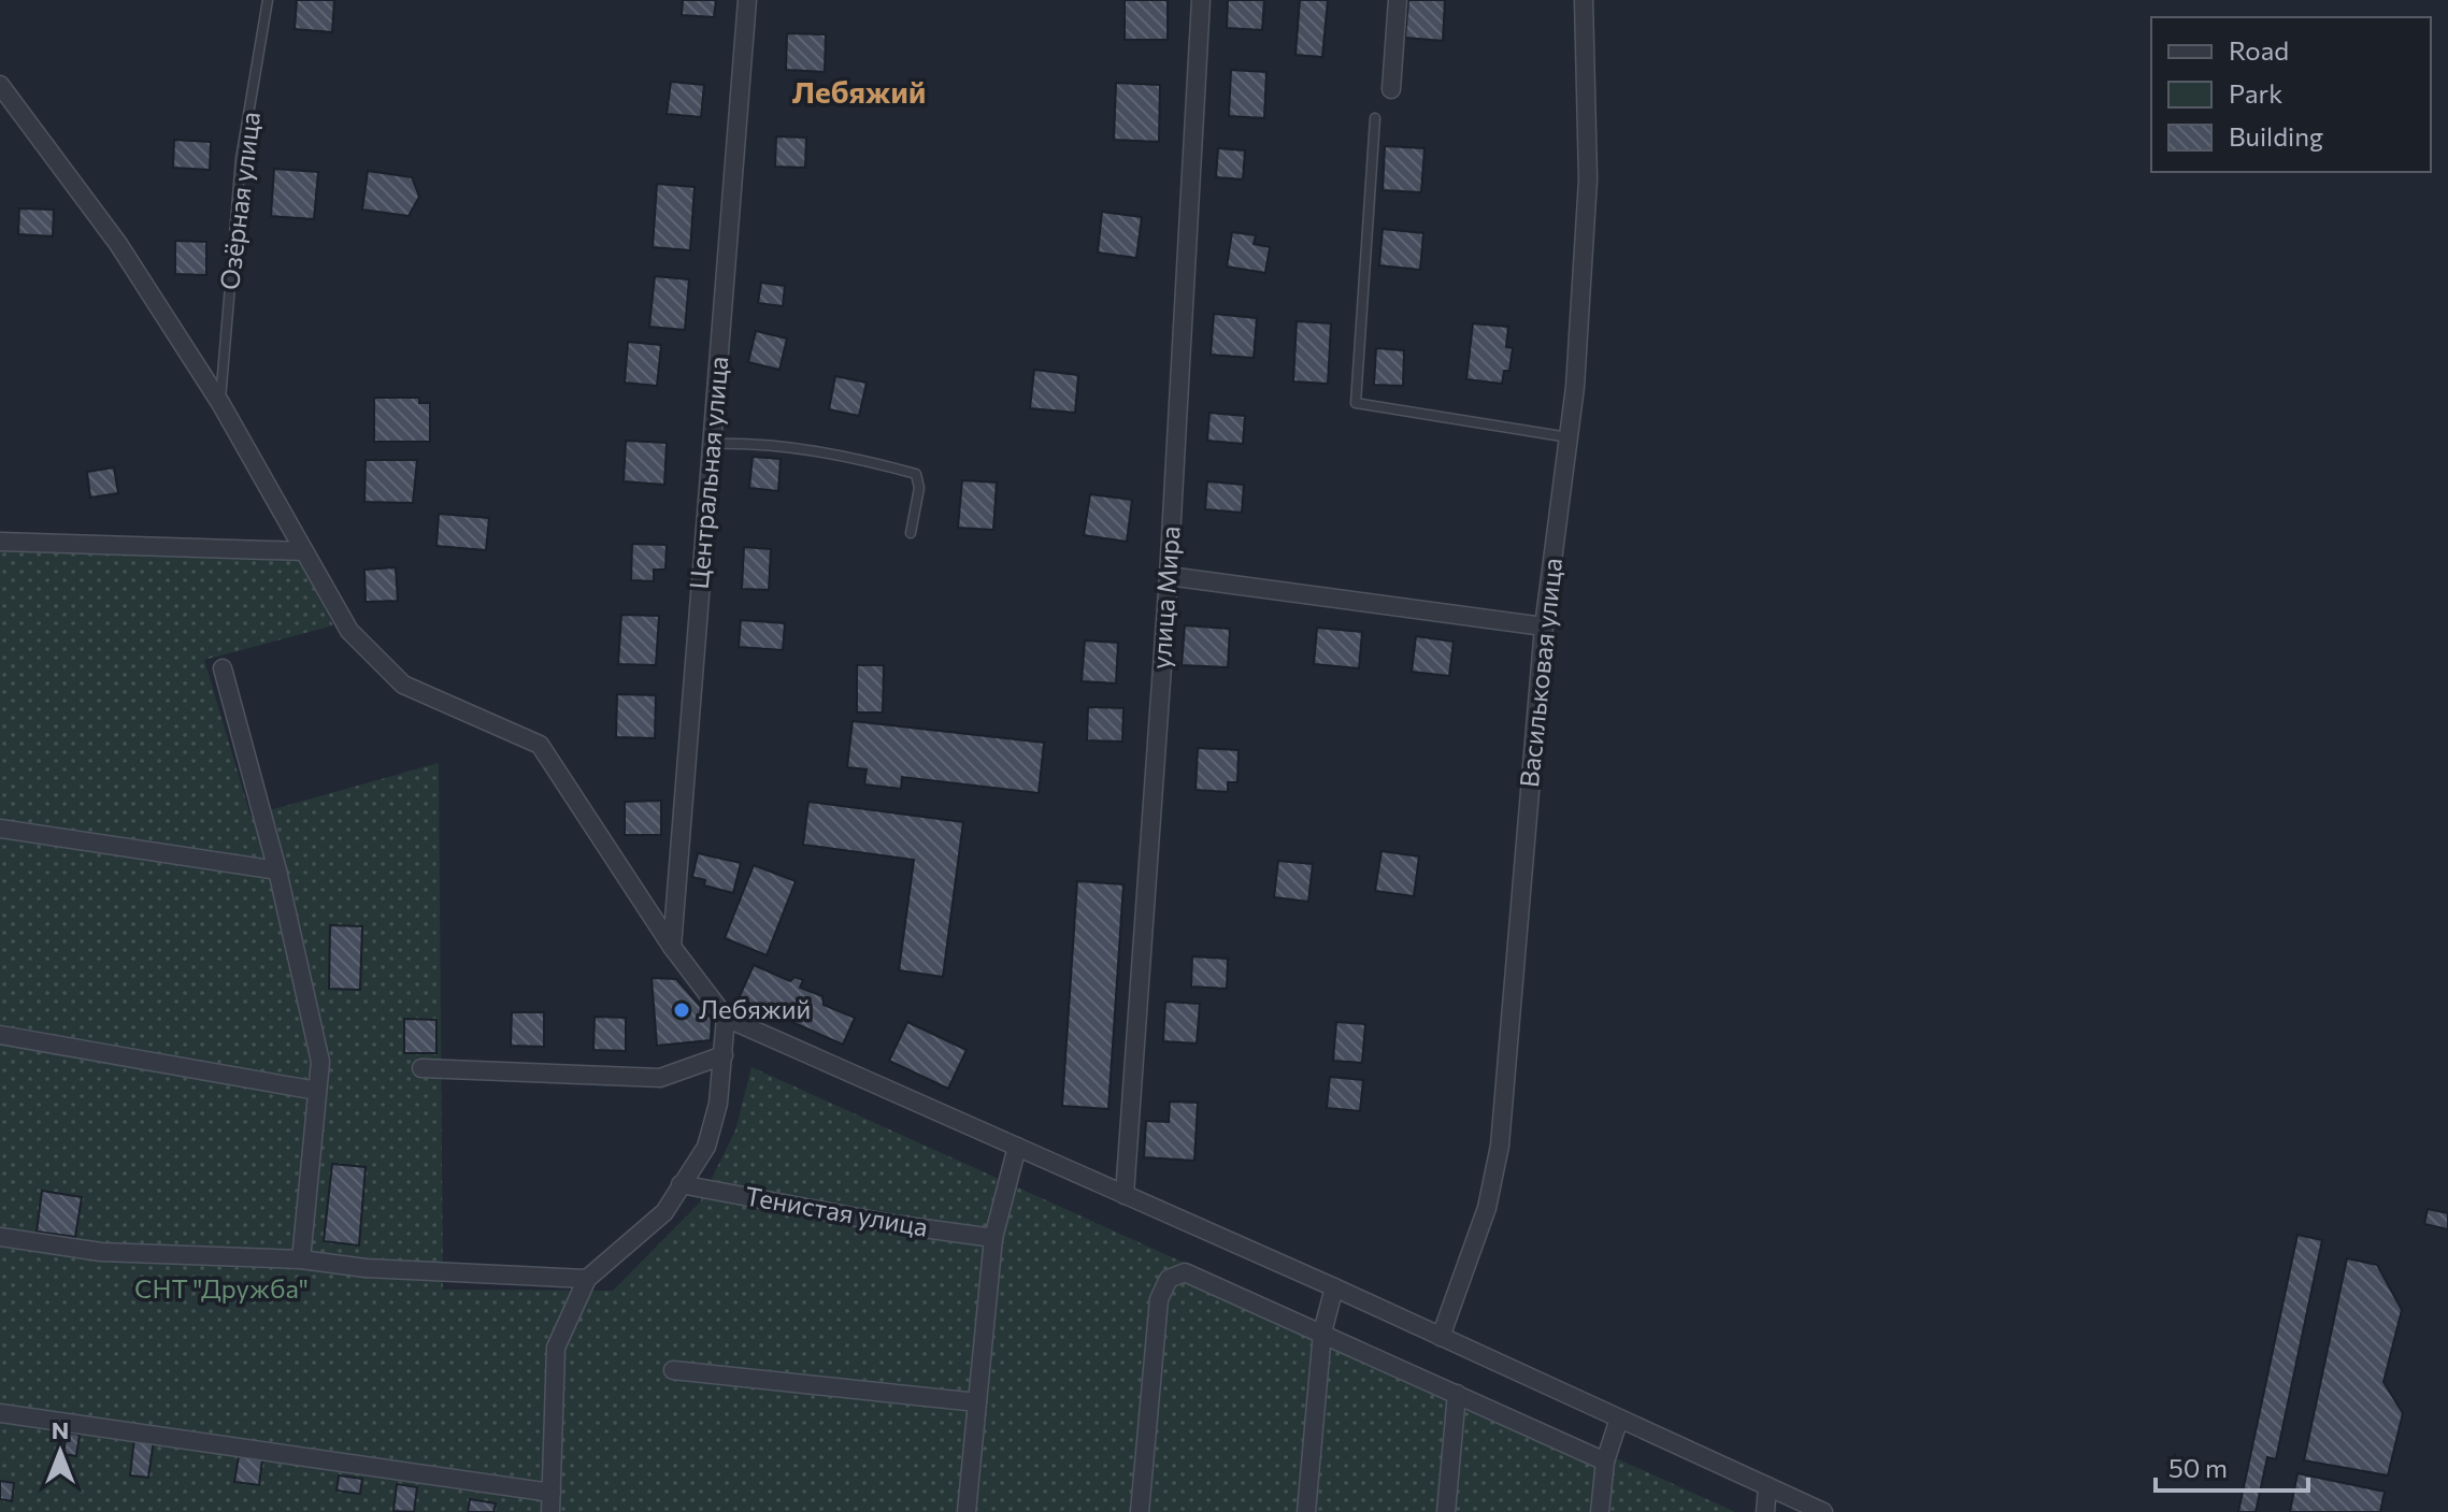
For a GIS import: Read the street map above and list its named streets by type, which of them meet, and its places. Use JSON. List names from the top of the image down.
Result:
{
  "streets": {
    "street": [
      "Центральная улица",
      "улица Мира",
      "Васильковая улица",
      "Тенистая улица"
    ],
    "lane": ["Озёрная улица"]
  },
  "districts": ["Лебяжий"],
  "parks": ["СНТ \"Дружба\""],
  "places": ["Лебяжий"],
  "legend": ["Road", "Park", "Building"],
  "scale_bar": "50 m",
  "north": "top"
}
